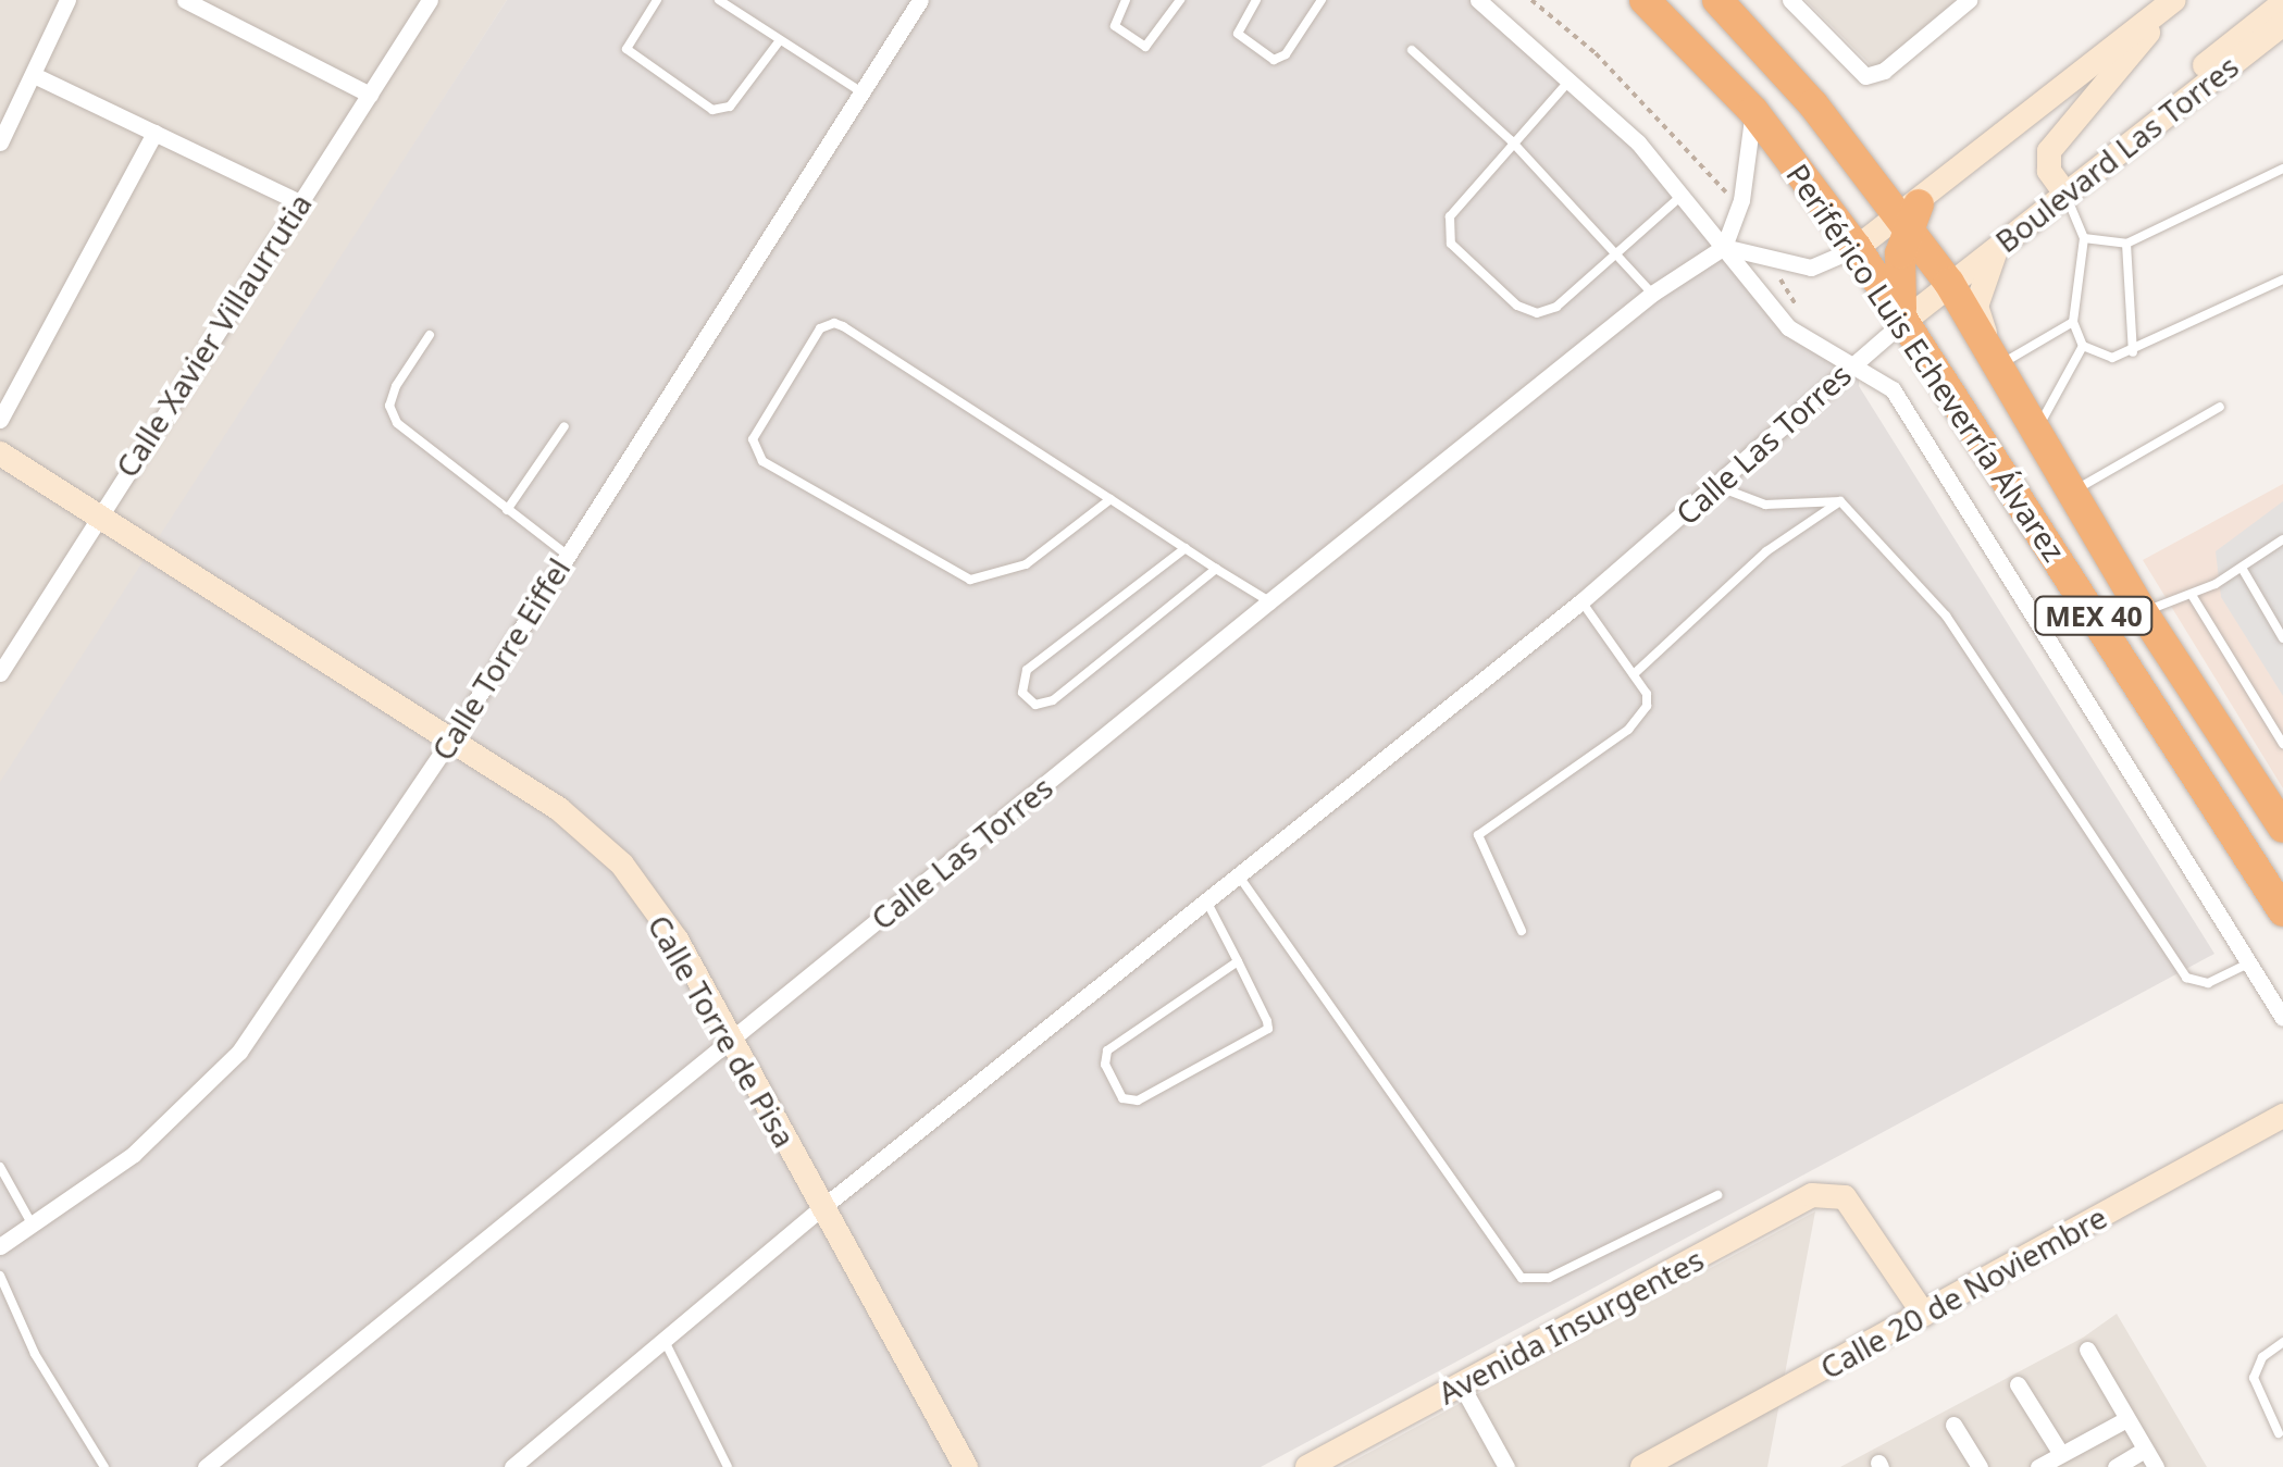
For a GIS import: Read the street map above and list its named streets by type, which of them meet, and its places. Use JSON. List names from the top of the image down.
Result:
{
  "streets": {
    "highway": ["Periférico Luis Echeverría Álvarez", "MEX 40"],
    "street": [
      "Boulevard Las Torres",
      "Calle Xavier Villaurrutia",
      "Calle Las Torres",
      "Calle Torre Eiffel",
      "Calle Torre de Pisa",
      "Calle 20 de Noviembre",
      "Avenida Insurgentes"
    ]
  },
  "crossings": [
    ["Boulevard Las Torres", "Periférico Luis Echeverría Álvarez"],
    ["Boulevard Las Torres", "Calle Las Torres"],
    ["Calle Xavier Villaurrutia", "Calle Torre de Pisa"],
    ["Periférico Luis Echeverría Álvarez", "Calle Las Torres"],
    ["Calle Las Torres", "Calle Torre de Pisa"],
    ["Calle Torre Eiffel", "Calle Torre de Pisa"],
    ["Calle 20 de Noviembre", "Avenida Insurgentes"]
  ]
}
